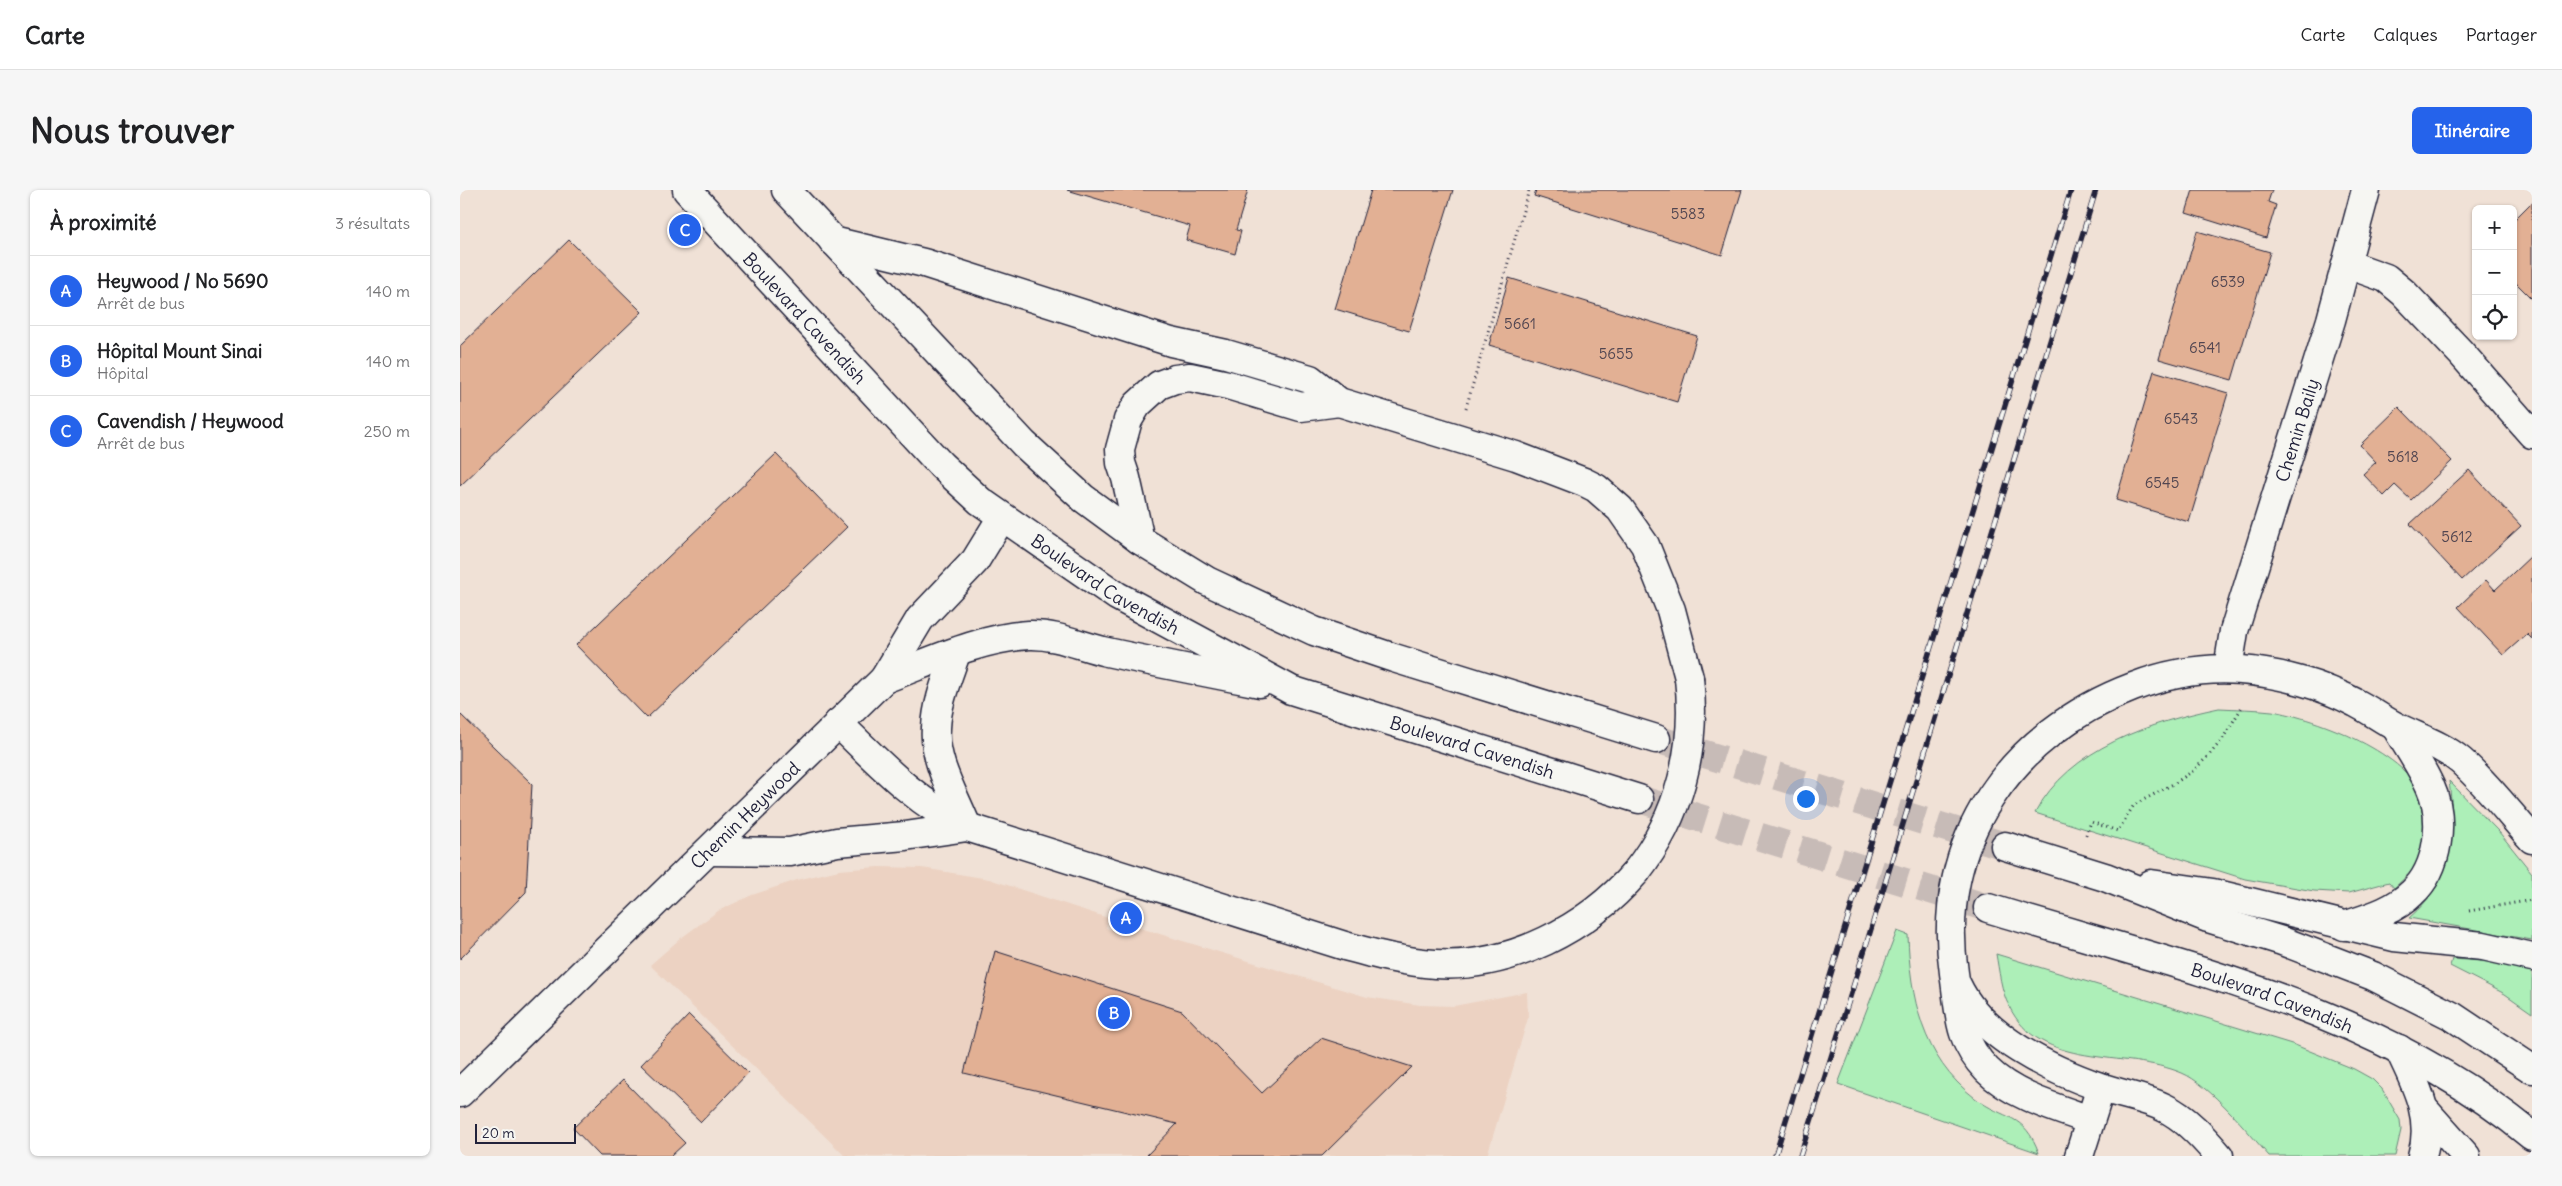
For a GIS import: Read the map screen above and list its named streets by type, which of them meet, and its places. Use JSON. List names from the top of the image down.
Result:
{
  "streets": {
    "main road": ["Boulevard Cavendish", "Chemin Baily", "Chemin Heywood"]
  },
  "crossings": [
    ["Boulevard Cavendish", "Chemin Heywood"]
  ],
  "house_numbers": [
    "5583",
    "6539",
    "5661",
    "6541",
    "5655",
    "6543",
    "5618",
    "6545",
    "5612"
  ],
  "scale_bar": "20 m",
  "page": {
    "header": "Carte",
    "nav": ["Carte", "Calques", "Partager"],
    "buttons": "Itinéraire",
    "title": "Nous trouver",
    "heading": ["À proximité", "3 résultats"],
    "map_buttons": ["+", "−"],
    "pins": ["C", "A", "B"],
    "list": [
      {
        "mark": "A",
        "name": "Heywood / No 5690",
        "note": "Arrêt de bus",
        "value": "140 m"
      },
      {
        "mark": "B",
        "name": "Hôpital Mount Sinai",
        "note": "Hôpital",
        "value": "140 m"
      },
      {
        "mark": "C",
        "name": "Cavendish / Heywood",
        "note": "Arrêt de bus",
        "value": "250 m"
      }
    ],
    "scale": "20 m"
  }
}
